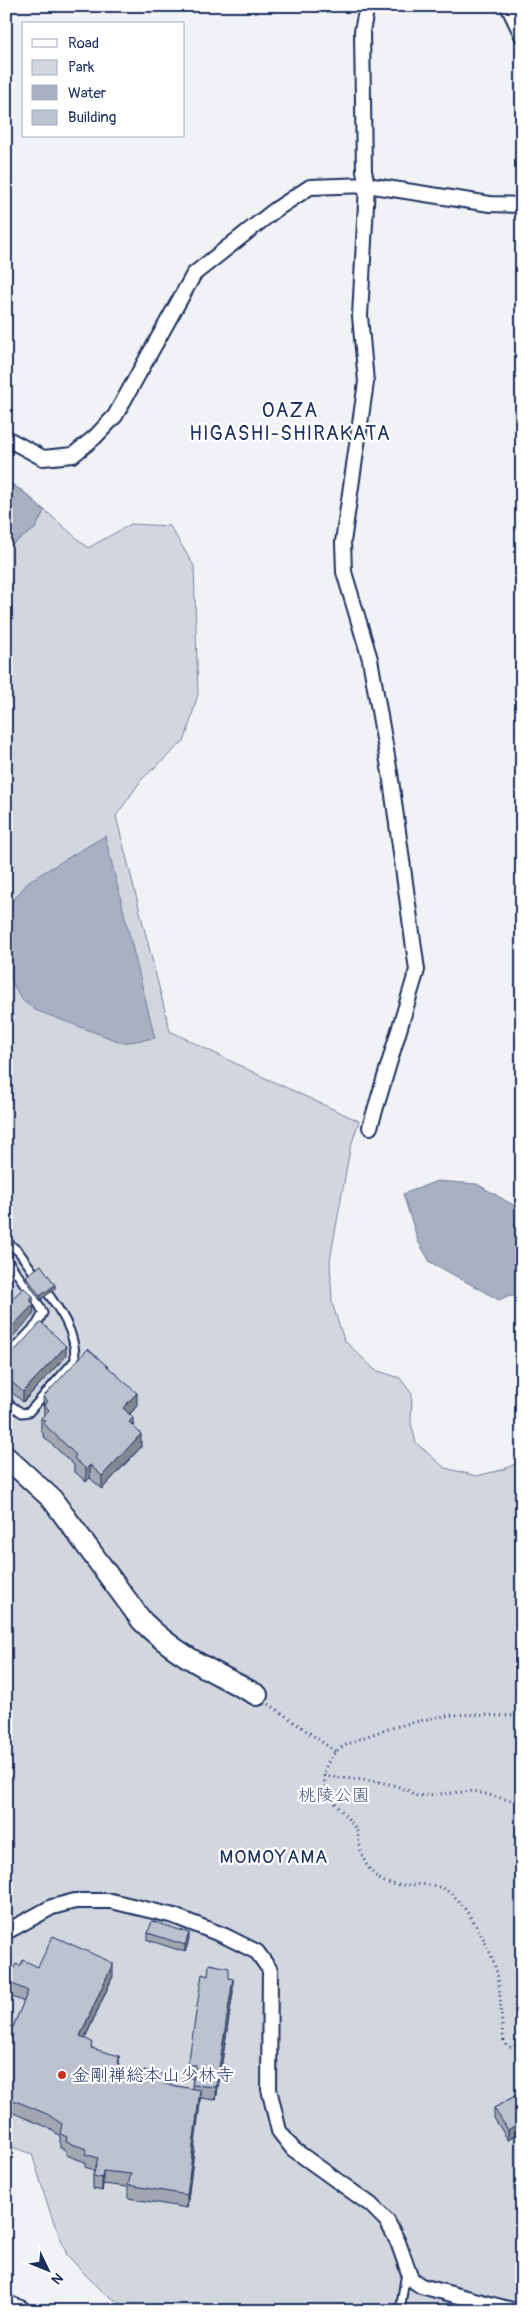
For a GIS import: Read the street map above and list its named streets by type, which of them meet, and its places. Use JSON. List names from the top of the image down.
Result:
{
  "districts": ["OAZA HIGASHI-SHIRAKATA", "MOMOYAMA"],
  "parks": ["桃陵公園"],
  "places": ["金剛禅総本山少林寺"],
  "legend": [
    "Road",
    "Park",
    "Water",
    "Building"
  ],
  "north": "bottom right"
}
